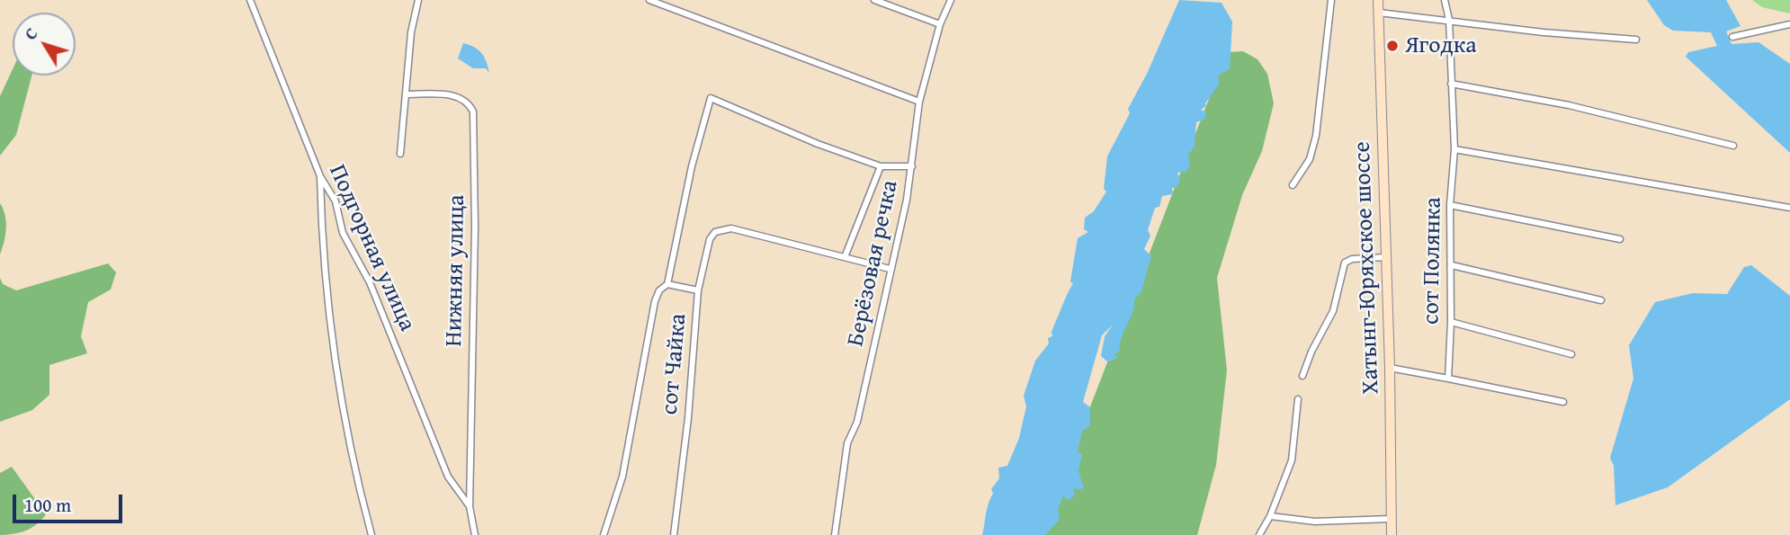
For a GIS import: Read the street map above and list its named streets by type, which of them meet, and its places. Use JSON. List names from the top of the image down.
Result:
{
  "streets": {
    "main road": ["Хатынг-Юряхское шоссе"],
    "street": [
      "Подгорная улица",
      "сот Полянка",
      "Берёзовая речка",
      "Нижняя улица",
      "сот Чайка"
    ]
  },
  "crossings": [
    ["Подгорная улица", "Нижняя улица"]
  ],
  "places": ["Ягодка"],
  "scale_bar": "100 m",
  "north": "top left"
}
